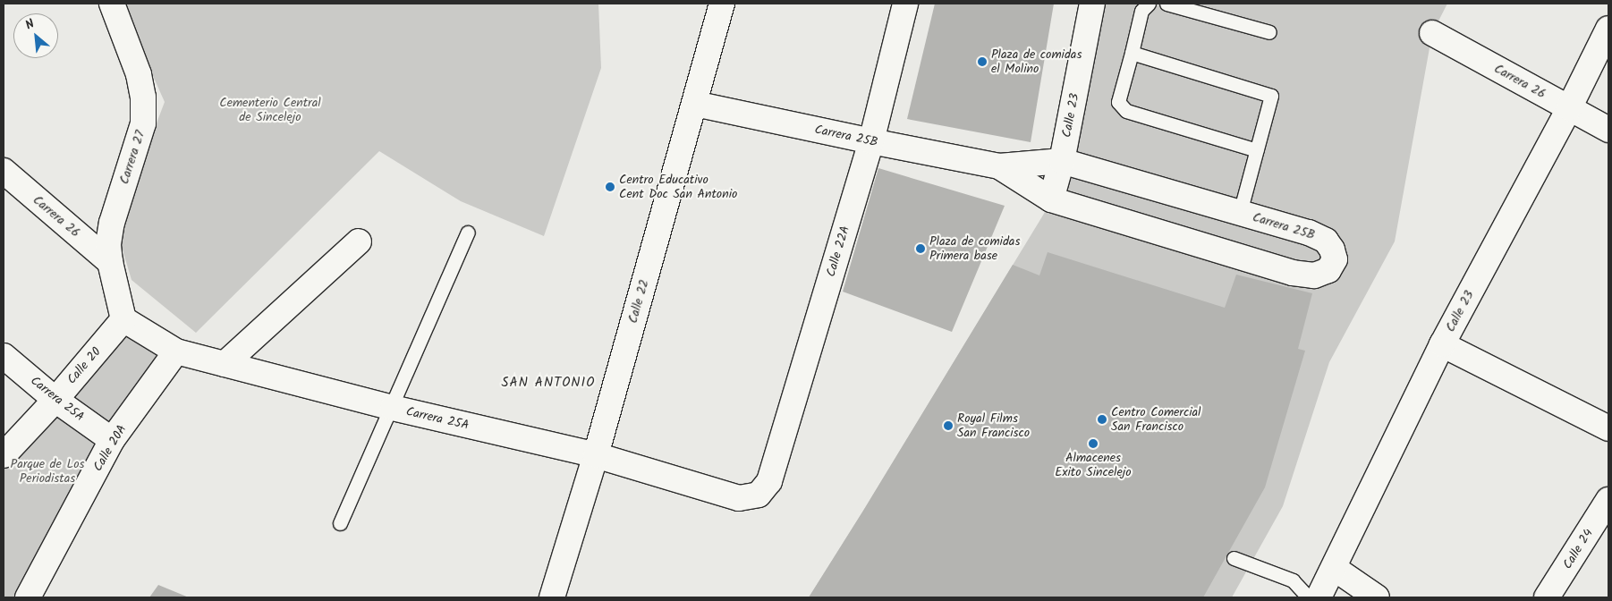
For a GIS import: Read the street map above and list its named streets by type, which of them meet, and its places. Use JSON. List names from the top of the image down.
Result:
{
  "streets": {
    "street": [
      "Carrera 26",
      "Calle 23",
      "Carrera 25B",
      "Carrera 27",
      "Calle 22A",
      "Calle 22",
      "Calle 20",
      "Carrera 25A",
      "Calle 20A",
      "Calle 24"
    ]
  },
  "crossings": [
    ["Carrera 26", "Calle 23"],
    ["Carrera 26", "Carrera 27"],
    ["Calle 23", "Carrera 25B"],
    ["Carrera 25B", "Calle 22A"],
    ["Carrera 25B", "Calle 22"],
    ["Calle 22A", "Carrera 25A"],
    ["Calle 22", "Carrera 25A"],
    ["Calle 20", "Carrera 25A"],
    ["Carrera 25A", "Calle 20A"]
  ],
  "districts": ["SAN ANTONIO"],
  "parks": ["Cementerio Central de Sincelejo", "Parque de Los Periodistas"],
  "places": [
    "Plaza de comidas el Molino",
    "Centro Educativo Cent Doc San Antonio",
    "Plaza de comidas Primera base",
    "Centro Comercial San Francisco",
    "Royal Films San Francisco",
    "Almacenes Exito Sincelejo"
  ],
  "north": "top left"
}
